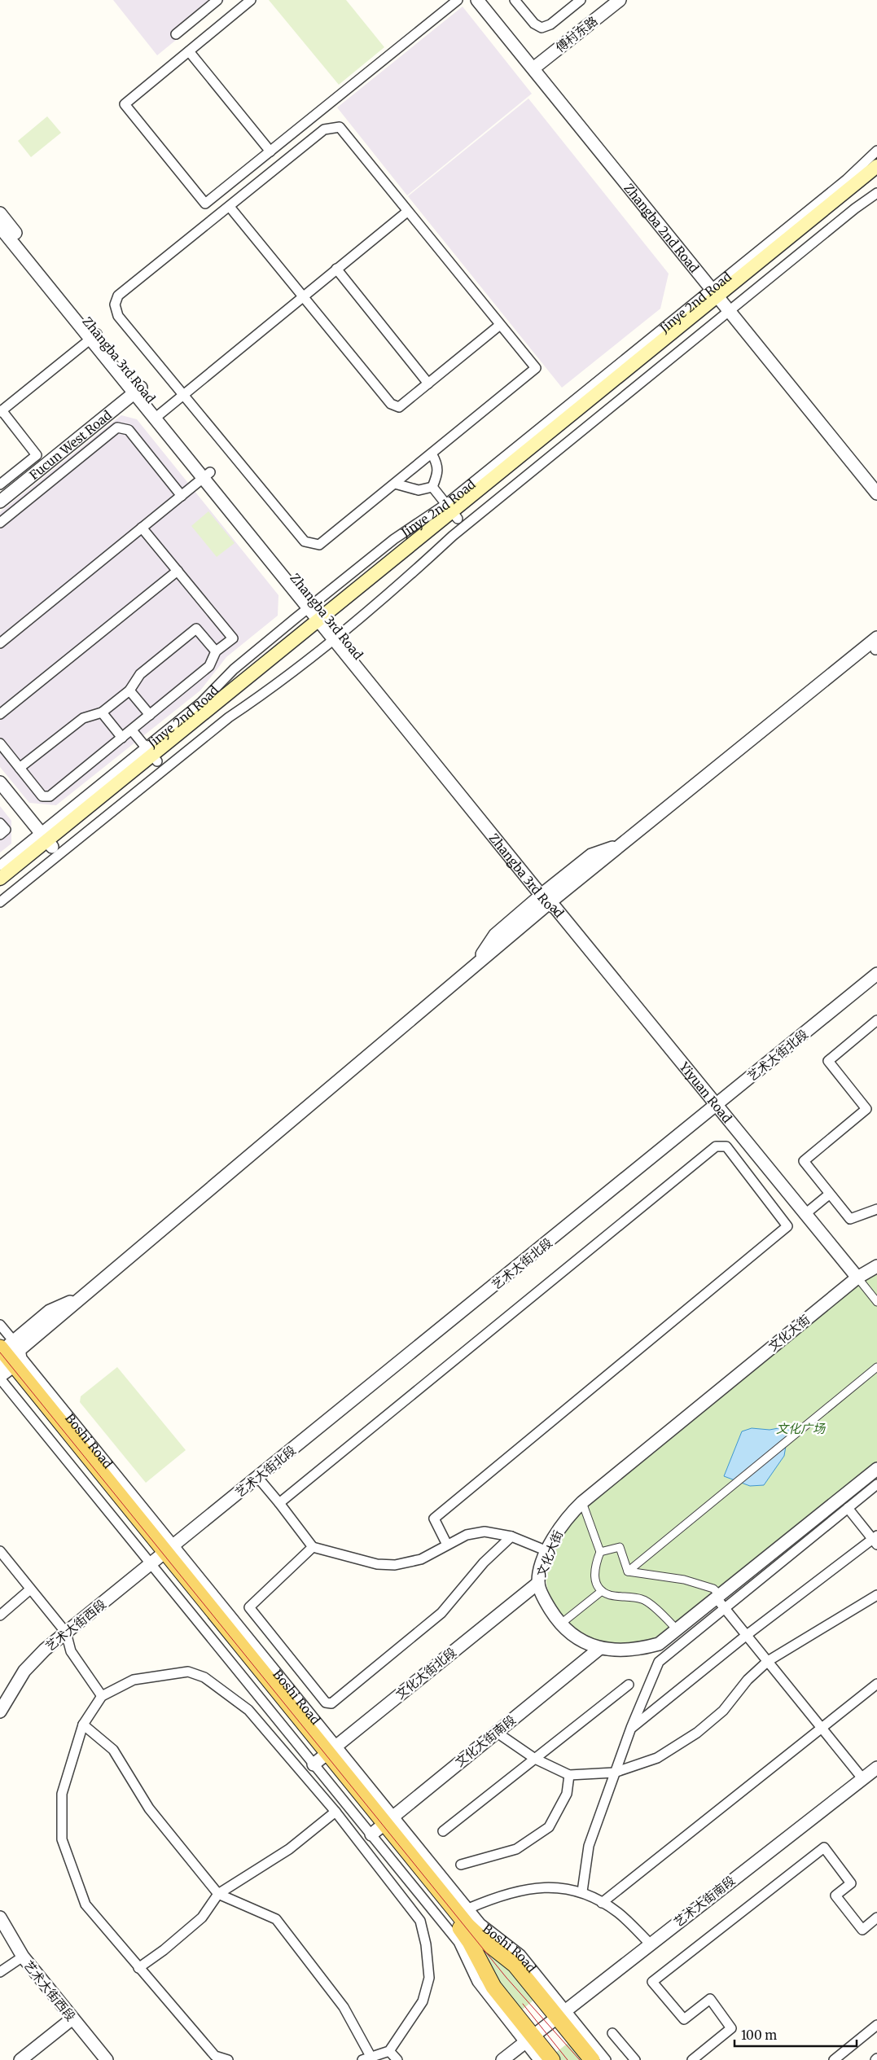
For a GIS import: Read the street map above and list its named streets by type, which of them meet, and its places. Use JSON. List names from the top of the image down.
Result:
{
  "streets": {
    "main road": ["Jinye 2nd Road", "Boshi Road"],
    "street": [
      "傅村东路",
      "Zhangba 2nd Road",
      "Zhangba 3rd Road",
      "Fucun West Road",
      "艺术大街北段",
      "Yiyuan Road",
      "文化大街",
      "艺术大街西段",
      "文化大街北段",
      "文化大街南段",
      "艺术大街南段"
    ]
  },
  "crossings": [
    ["傅村东路", "Zhangba 2nd Road"],
    ["Zhangba 2nd Road", "Jinye 2nd Road"],
    ["Jinye 2nd Road", "Zhangba 3rd Road"],
    ["Zhangba 3rd Road", "Fucun West Road"],
    ["Zhangba 3rd Road", "Yiyuan Road"],
    ["艺术大街北段", "Yiyuan Road"],
    ["艺术大街北段", "Boshi Road"],
    ["艺术大街北段", "艺术大街西段"],
    ["Yiyuan Road", "文化大街"],
    ["文化大街", "文化大街北段"],
    ["文化大街", "文化大街南段"],
    ["Boshi Road", "艺术大街西段"],
    ["Boshi Road", "文化大街北段"],
    ["Boshi Road", "文化大街南段"],
    ["Boshi Road", "艺术大街南段"]
  ],
  "parks": ["文化广场"],
  "scale_bar": "100 m"
}
